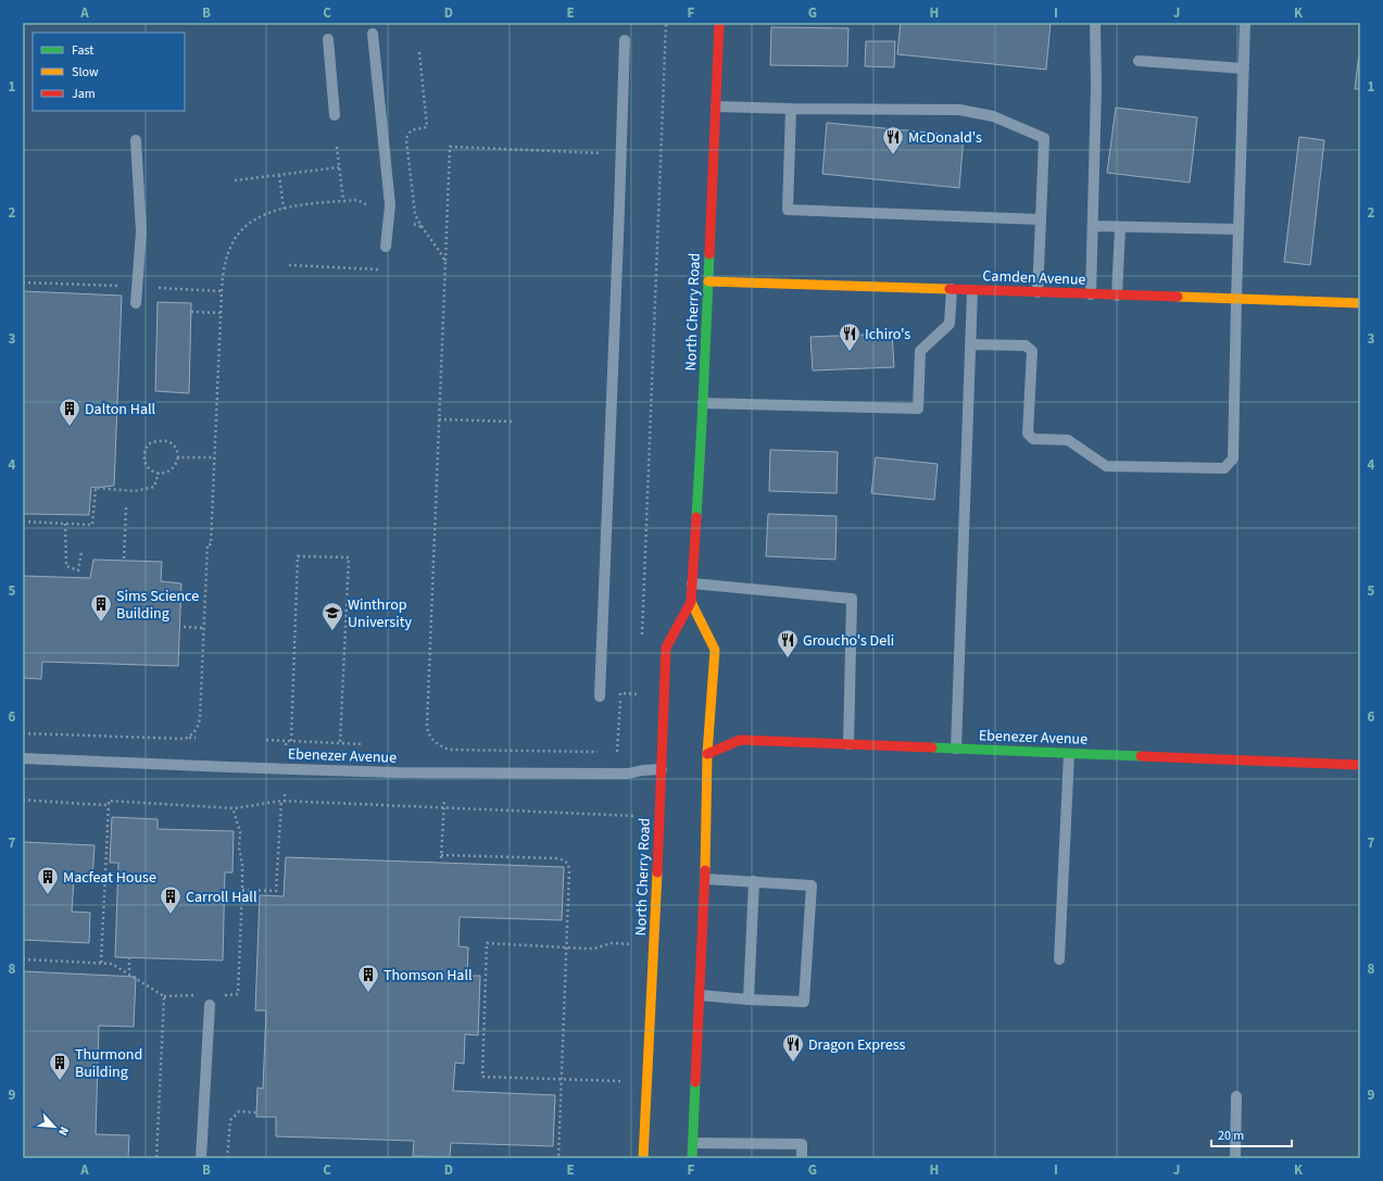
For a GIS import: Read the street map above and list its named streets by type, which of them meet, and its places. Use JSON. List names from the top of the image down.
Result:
{
  "streets": {
    "main road": ["Camden Avenue", "North Cherry Road", "Ebenezer Avenue"]
  },
  "crossings": [
    ["Camden Avenue", "North Cherry Road"],
    ["North Cherry Road", "Ebenezer Avenue"]
  ],
  "places": {
    "restaurant": [
      "McDonald's",
      "Ichiro's",
      "Groucho's Deli",
      "Dragon Express"
    ],
    "building": [
      "Dalton Hall",
      "Sims Science Building",
      "Macfeat House",
      "Carroll Hall",
      "Thomson Hall",
      "Thurmond Building"
    ],
    "school or university": ["Winthrop University"]
  },
  "legend": ["Fast", "Slow", "Jam"],
  "scale_bar": "20 m",
  "north": "bottom right",
  "grid": {
    "columns": [
      "A",
      "B",
      "C",
      "D",
      "E",
      "F",
      "G",
      "H",
      "I",
      "J",
      "K"
    ],
    "rows": [
      "1",
      "2",
      "3",
      "4",
      "5",
      "6",
      "7",
      "8",
      "9"
    ]
  }
}
